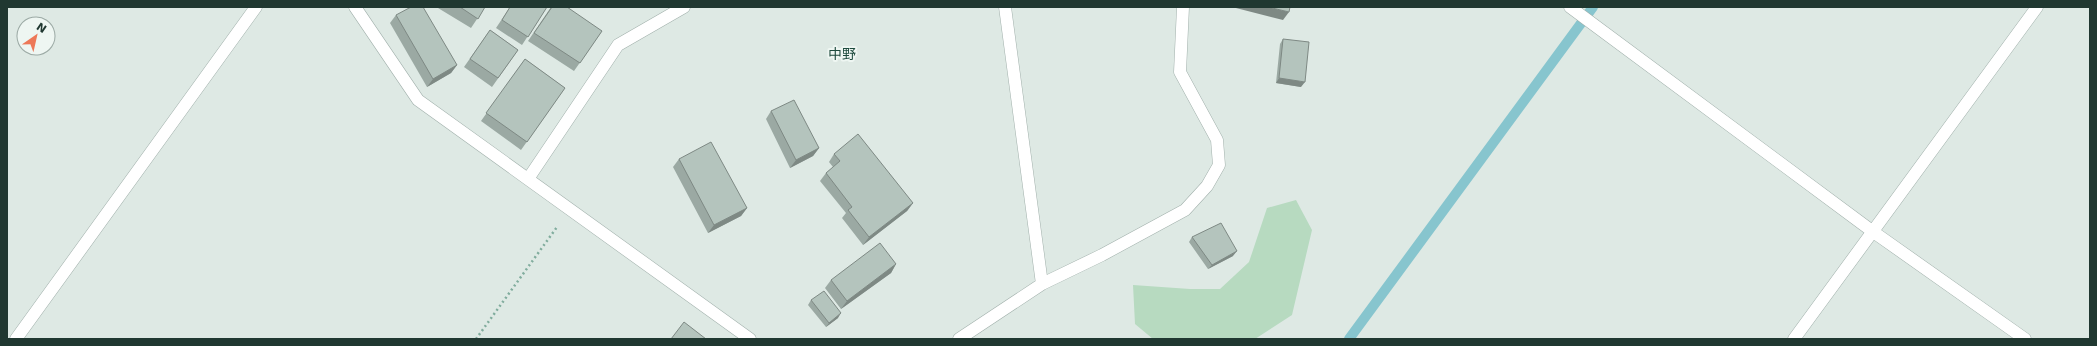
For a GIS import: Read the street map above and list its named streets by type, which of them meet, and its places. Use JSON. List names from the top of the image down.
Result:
{
  "districts": ["中野"],
  "north": "top right"
}
